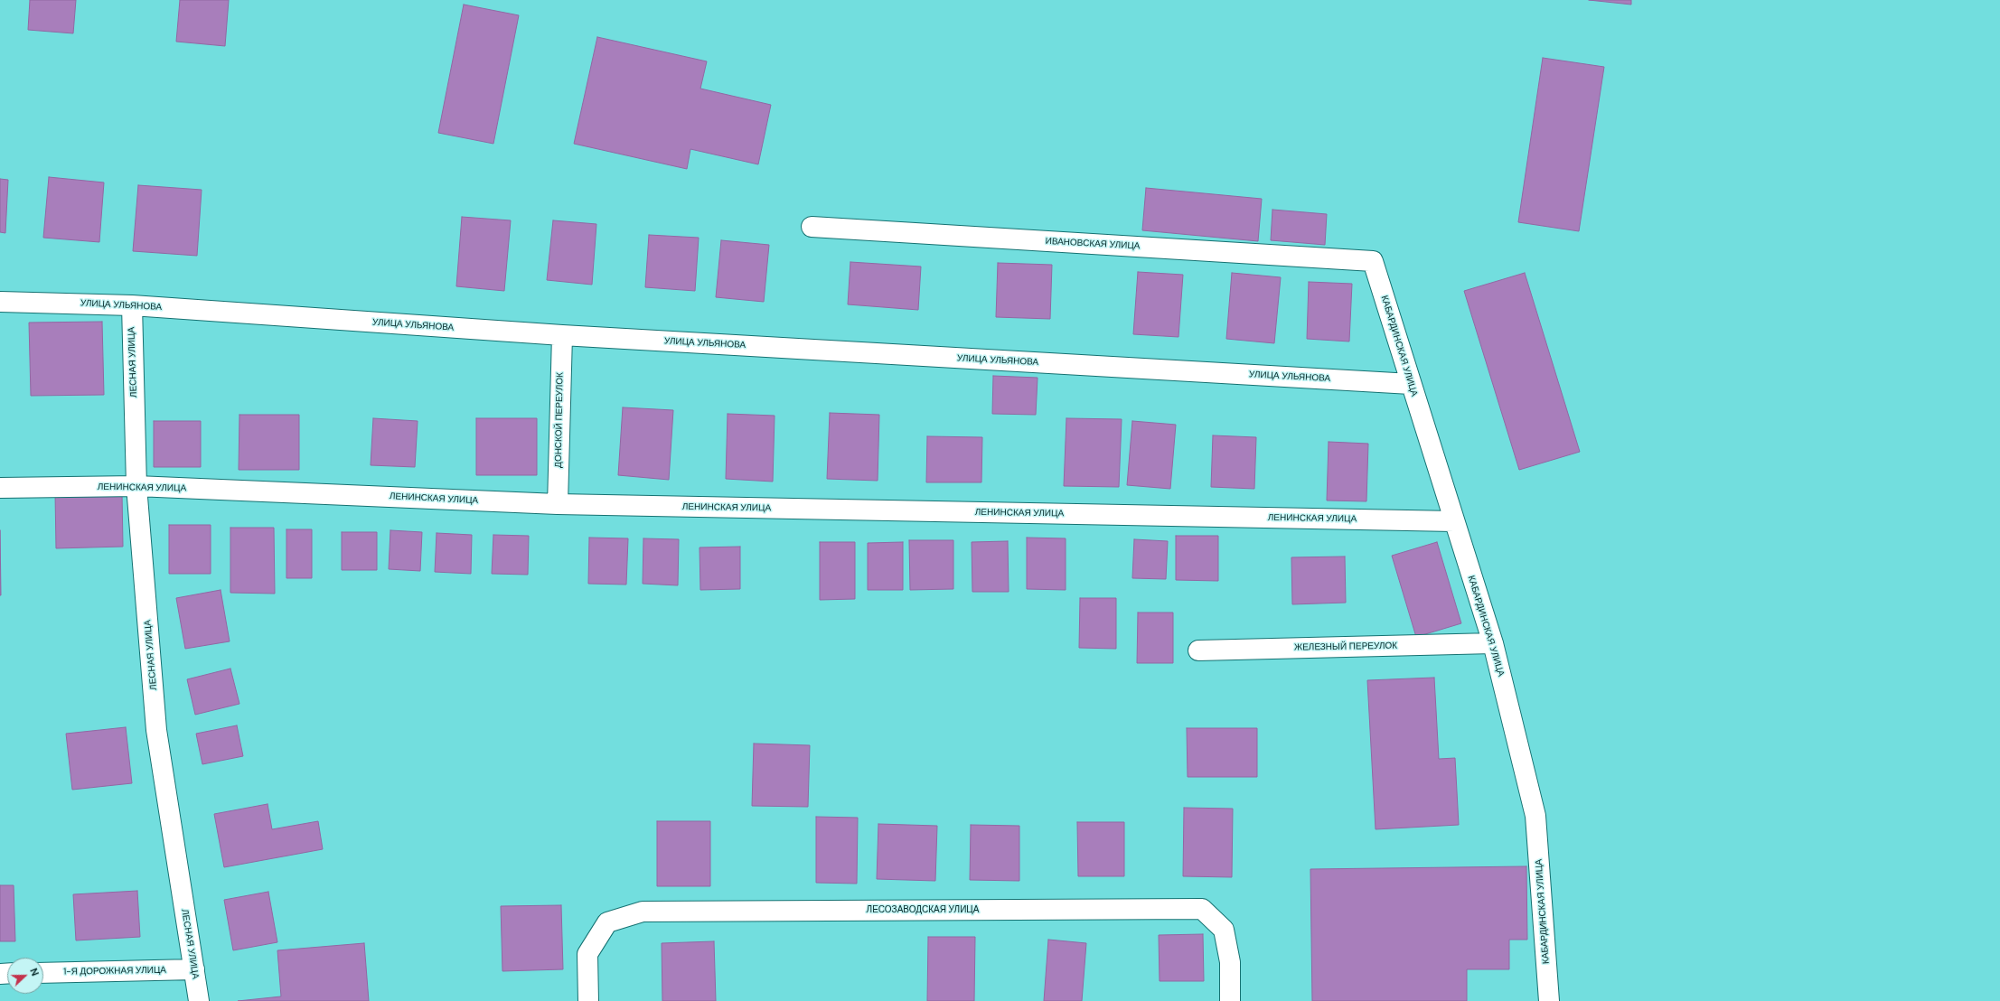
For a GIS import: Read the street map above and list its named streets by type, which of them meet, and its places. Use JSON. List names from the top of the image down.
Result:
{
  "streets": {
    "street": [
      "ИВАНОВСКАЯ УЛИЦА",
      "УЛИЦА УЛЬЯНОВА",
      "КАБАРДИНСКАЯ УЛИЦА",
      "ЛЕСНАЯ УЛИЦА",
      "ДОНСКОЙ ПЕРЕУЛОК",
      "ЛЕНИНСКАЯ УЛИЦА",
      "ЖЕЛЕЗНЫЙ ПЕРЕУЛОК",
      "ЛЕСОЗАВОДСКАЯ УЛИЦА",
      "1-Я ДОРОЖНАЯ УЛИЦА"
    ]
  },
  "crossings": [
    ["ИВАНОВСКАЯ УЛИЦА", "КАБАРДИНСКАЯ УЛИЦА"],
    ["УЛИЦА УЛЬЯНОВА", "КАБАРДИНСКАЯ УЛИЦА"],
    ["УЛИЦА УЛЬЯНОВА", "ЛЕСНАЯ УЛИЦА"],
    ["УЛИЦА УЛЬЯНОВА", "ДОНСКОЙ ПЕРЕУЛОК"],
    ["КАБАРДИНСКАЯ УЛИЦА", "ЛЕНИНСКАЯ УЛИЦА"],
    ["КАБАРДИНСКАЯ УЛИЦА", "ЖЕЛЕЗНЫЙ ПЕРЕУЛОК"],
    ["ЛЕСНАЯ УЛИЦА", "ЛЕНИНСКАЯ УЛИЦА"],
    ["ЛЕСНАЯ УЛИЦА", "1-Я ДОРОЖНАЯ УЛИЦА"],
    ["ДОНСКОЙ ПЕРЕУЛОК", "ЛЕНИНСКАЯ УЛИЦА"]
  ],
  "north": "right"
}
